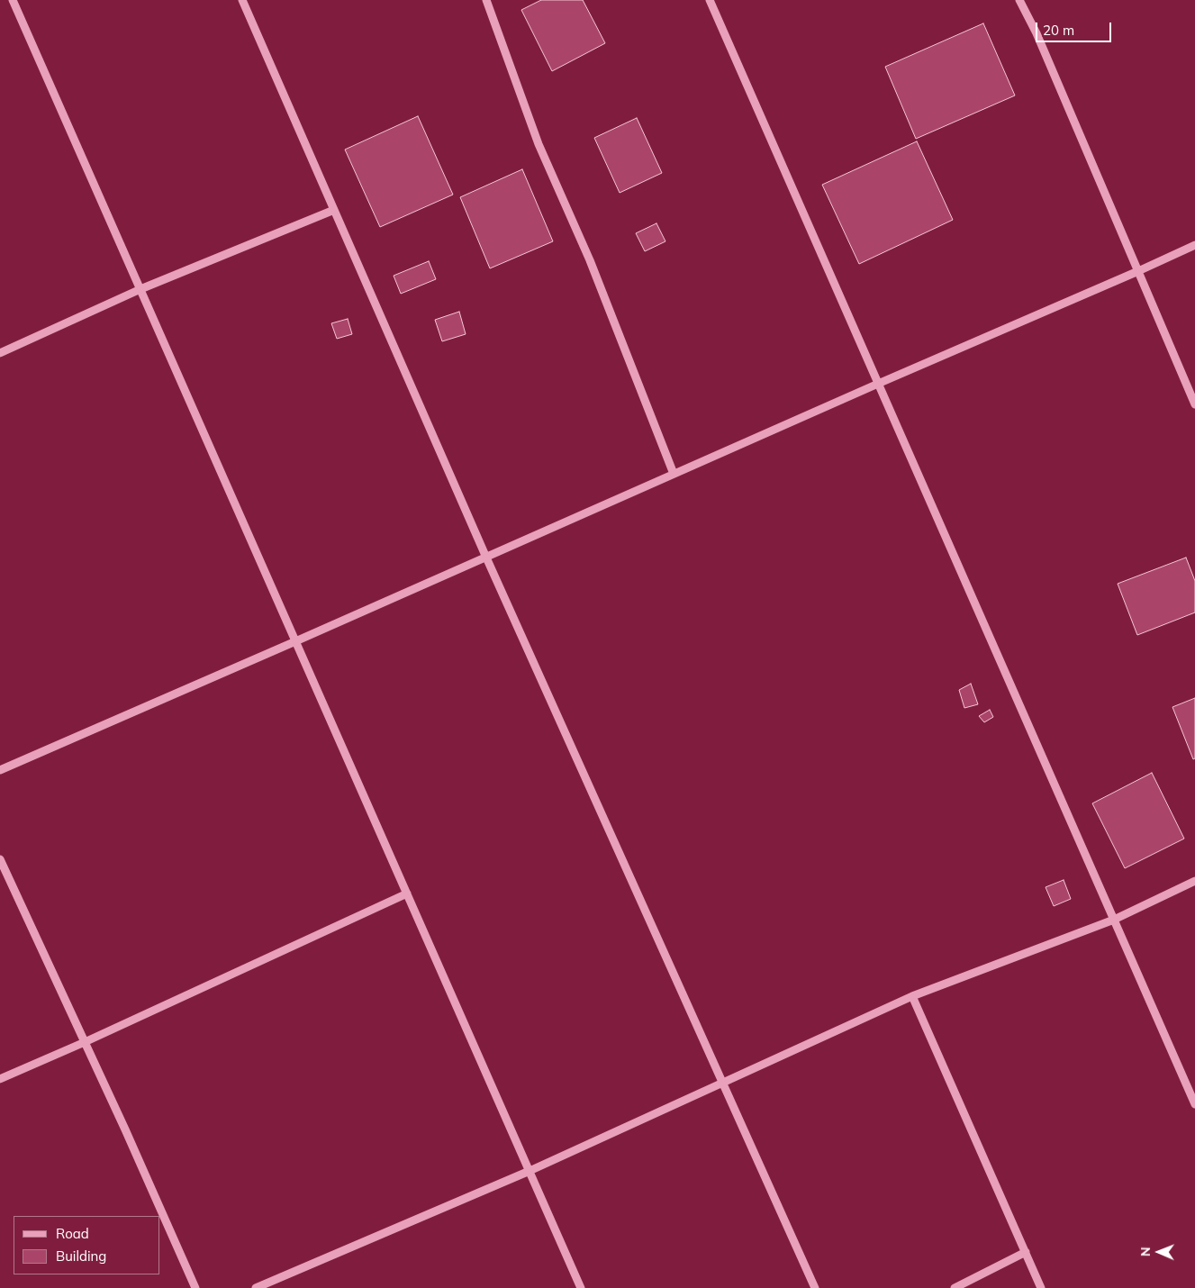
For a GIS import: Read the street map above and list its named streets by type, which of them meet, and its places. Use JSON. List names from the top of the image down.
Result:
{
  "legend": ["Road", "Building"],
  "scale_bar": "20 m",
  "north": "left"
}
